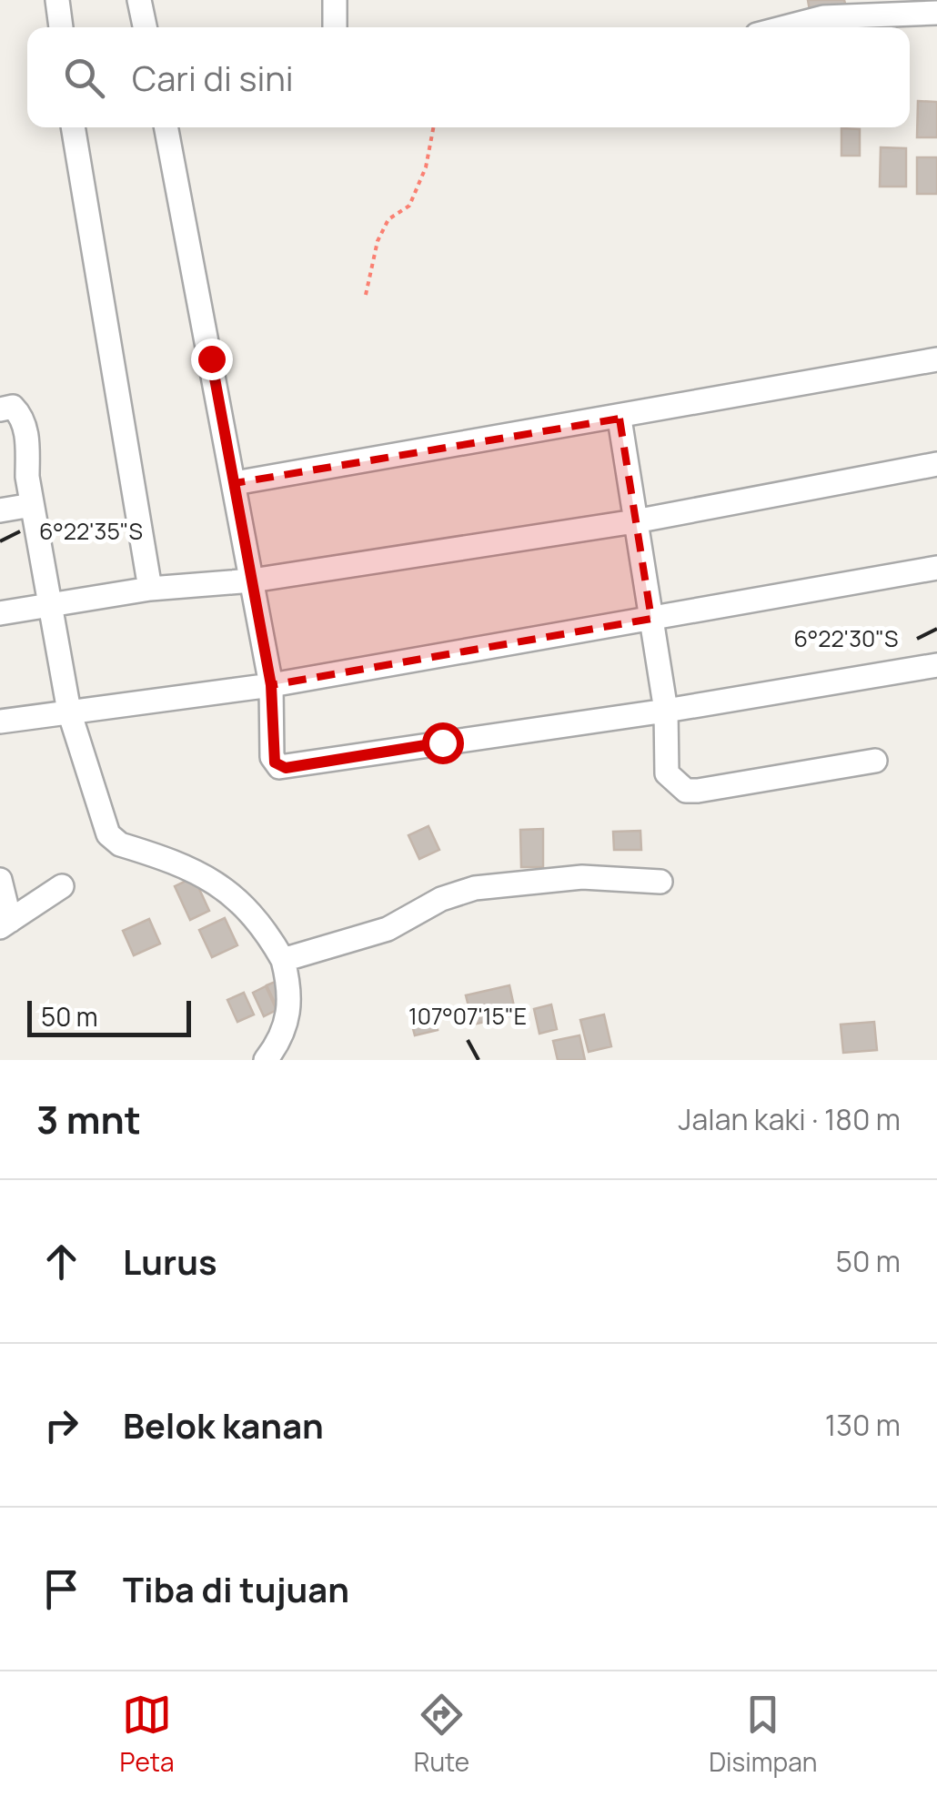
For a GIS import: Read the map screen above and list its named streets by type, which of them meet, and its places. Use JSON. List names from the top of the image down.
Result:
{
  "scale_bar": "50 m",
  "page": {
    "search": "Cari di sini",
    "scale": "50 m",
    "heading": ["3 mnt", "Jalan kaki · 180 m"],
    "list": [
      ["Lurus", "50 m"],
      ["Belok kanan", "130 m"],
      "Tiba di tujuan"
    ],
    "nav": ["Peta", "Rute", "Disimpan"]
  },
  "coordinates": ["6°22'35\"S", "6°22'30\"S", "107°07'15\"E"]
}
